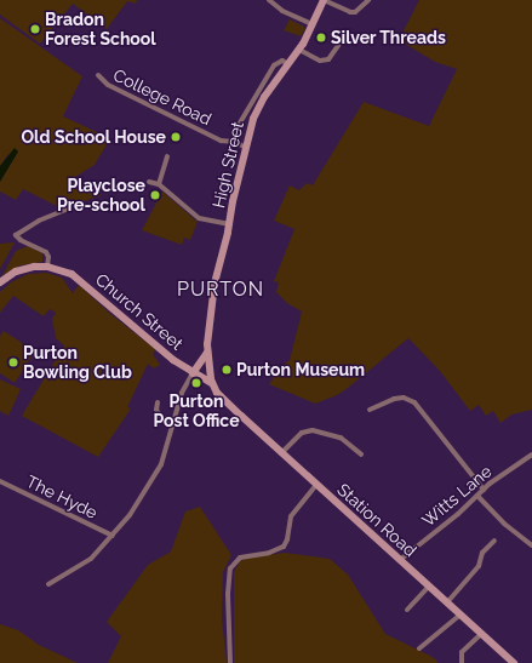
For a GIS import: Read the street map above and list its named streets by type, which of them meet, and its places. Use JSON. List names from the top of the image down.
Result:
{
  "streets": {
    "street": [
      "College Road",
      "High Street",
      "Church Street",
      "Witts Lane",
      "The Hyde",
      "Station Road"
    ]
  },
  "crossings": [
    ["College Road", "High Street"],
    ["High Street", "Church Street"],
    ["High Street", "Station Road"],
    ["Witts Lane", "Station Road"]
  ],
  "districts": ["PURTON"],
  "places": [
    "Bradon Forest School",
    "Silver Threads",
    "Old School House",
    "Playclose Pre-school",
    "Purton Bowling Club",
    "Purton Museum",
    "Purton Post Office"
  ]
}
